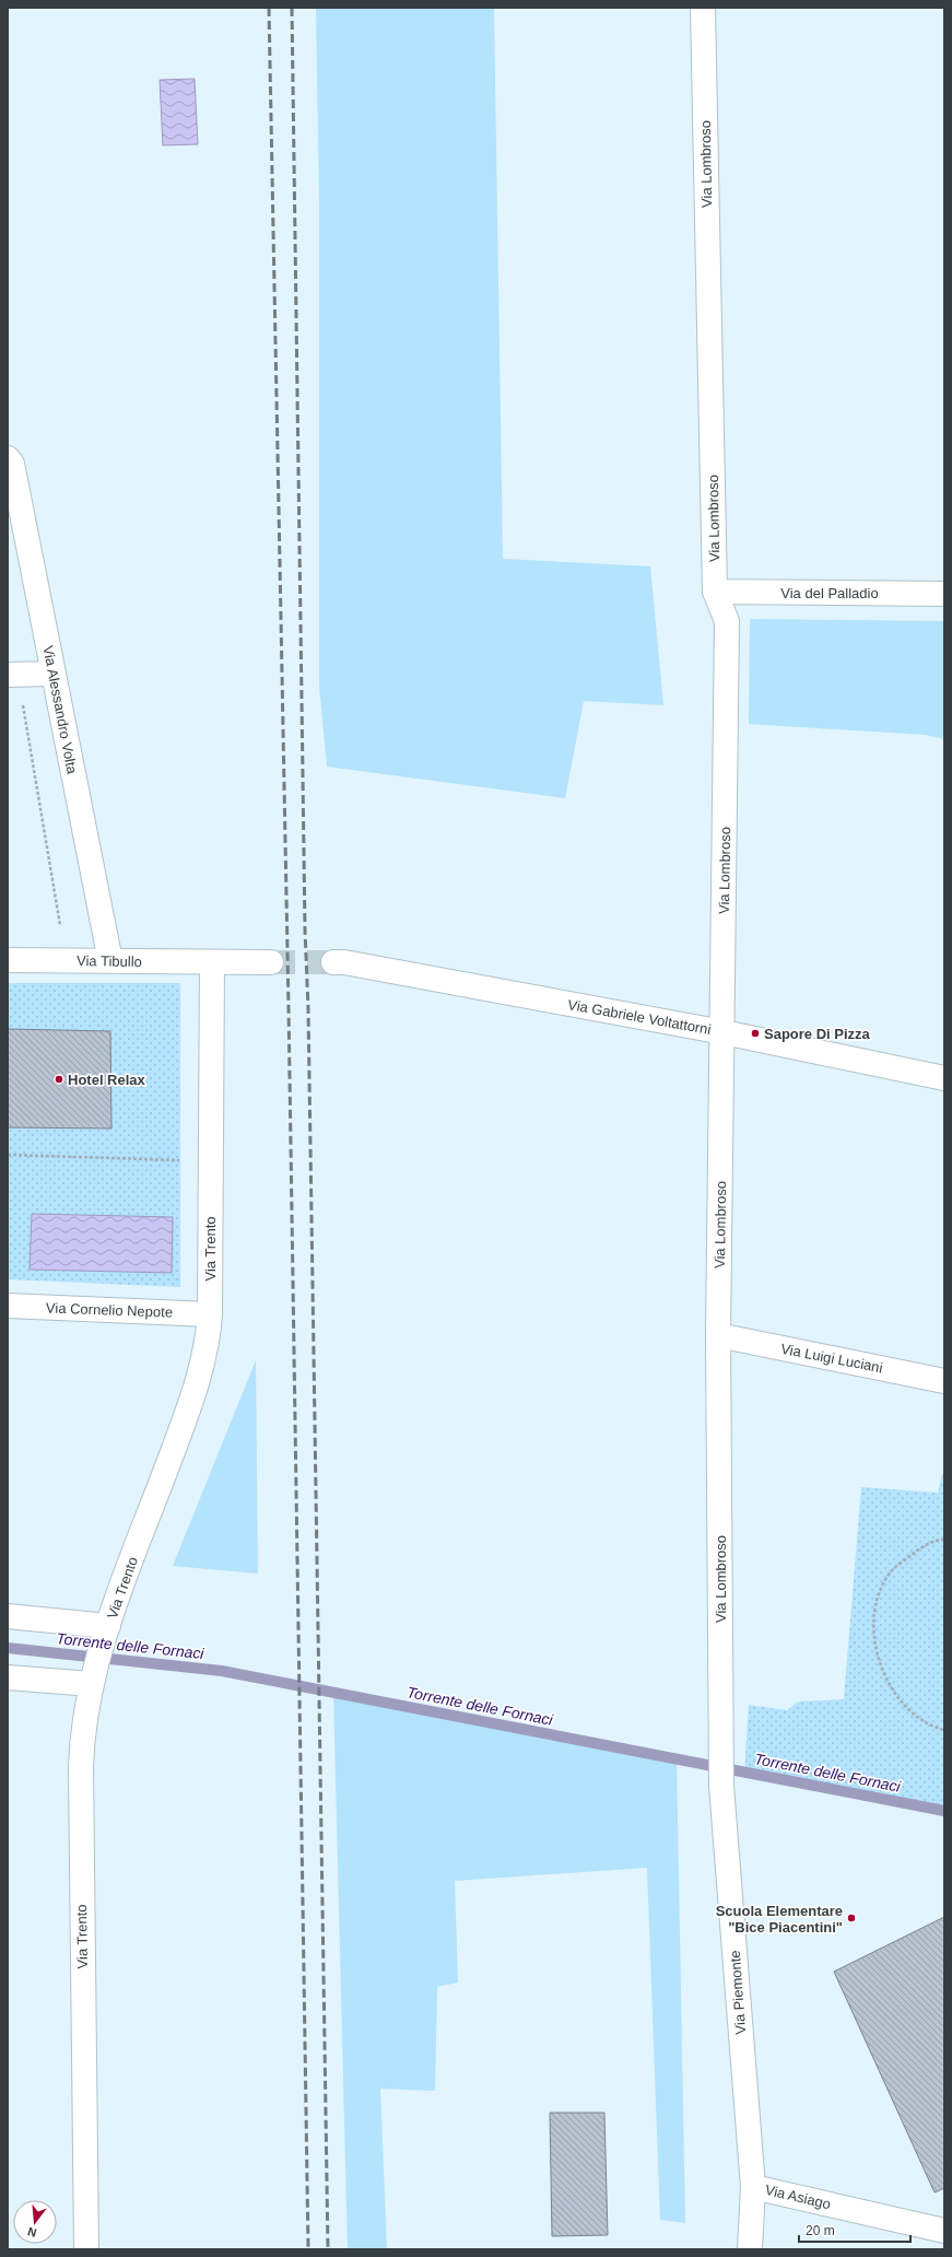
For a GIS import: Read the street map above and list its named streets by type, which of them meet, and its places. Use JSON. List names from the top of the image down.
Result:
{
  "streets": {
    "street": [
      "Via Lombroso",
      "Via del Palladio",
      "Via Alessandro Volta",
      "Via Tibullo",
      "Via Gabriele Voltattorni",
      "Via Trento",
      "Via Cornelio Nepote",
      "Via Luigi Luciani",
      "Via Piemonte",
      "Via Asiago"
    ]
  },
  "crossings": [
    ["Via Lombroso", "Via del Palladio"],
    ["Via Lombroso", "Via Gabriele Voltattorni"],
    ["Via Lombroso", "Via Luigi Luciani"],
    ["Via Lombroso", "Via Piemonte"],
    ["Via Alessandro Volta", "Via Tibullo"],
    ["Via Tibullo", "Via Trento"],
    ["Via Trento", "Via Cornelio Nepote"],
    ["Via Piemonte", "Via Asiago"]
  ],
  "water": ["Torrente delle Fornaci"],
  "places": ["Sapore Di Pizza", "Hotel Relax", "Scuola Elementare \"Bice Piacentini\""],
  "scale_bar": "20 m",
  "north": "bottom"
}
